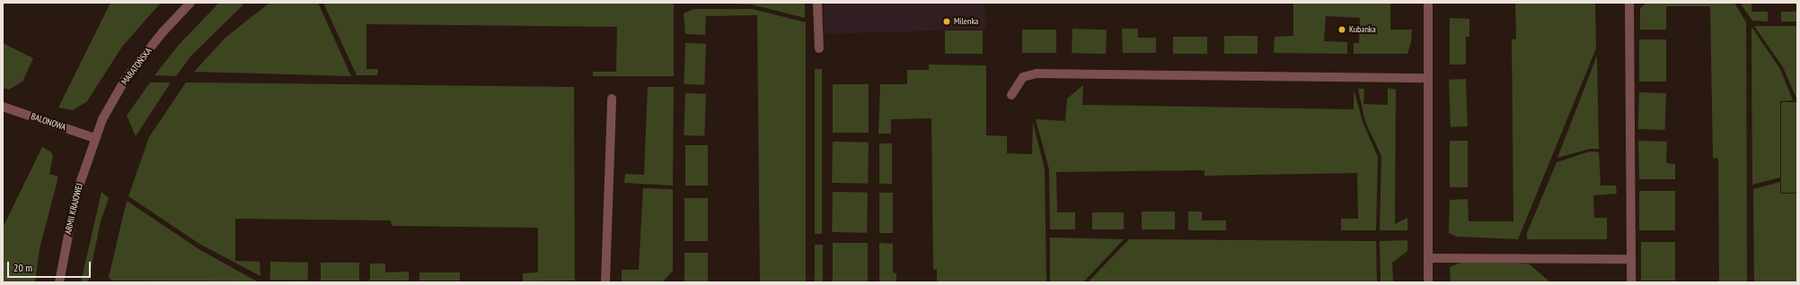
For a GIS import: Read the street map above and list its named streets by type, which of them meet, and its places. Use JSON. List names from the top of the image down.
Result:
{
  "streets": {
    "street": ["MARATOŃSKA", "BALONOWA", "ARMII KRAJOWEJ"]
  },
  "crossings": [
    ["MARATOŃSKA", "BALONOWA"],
    ["MARATOŃSKA", "ARMII KRAJOWEJ"],
    ["BALONOWA", "ARMII KRAJOWEJ"]
  ],
  "places": ["Milenka", "Kubanka"],
  "scale_bar": "20 m"
}
